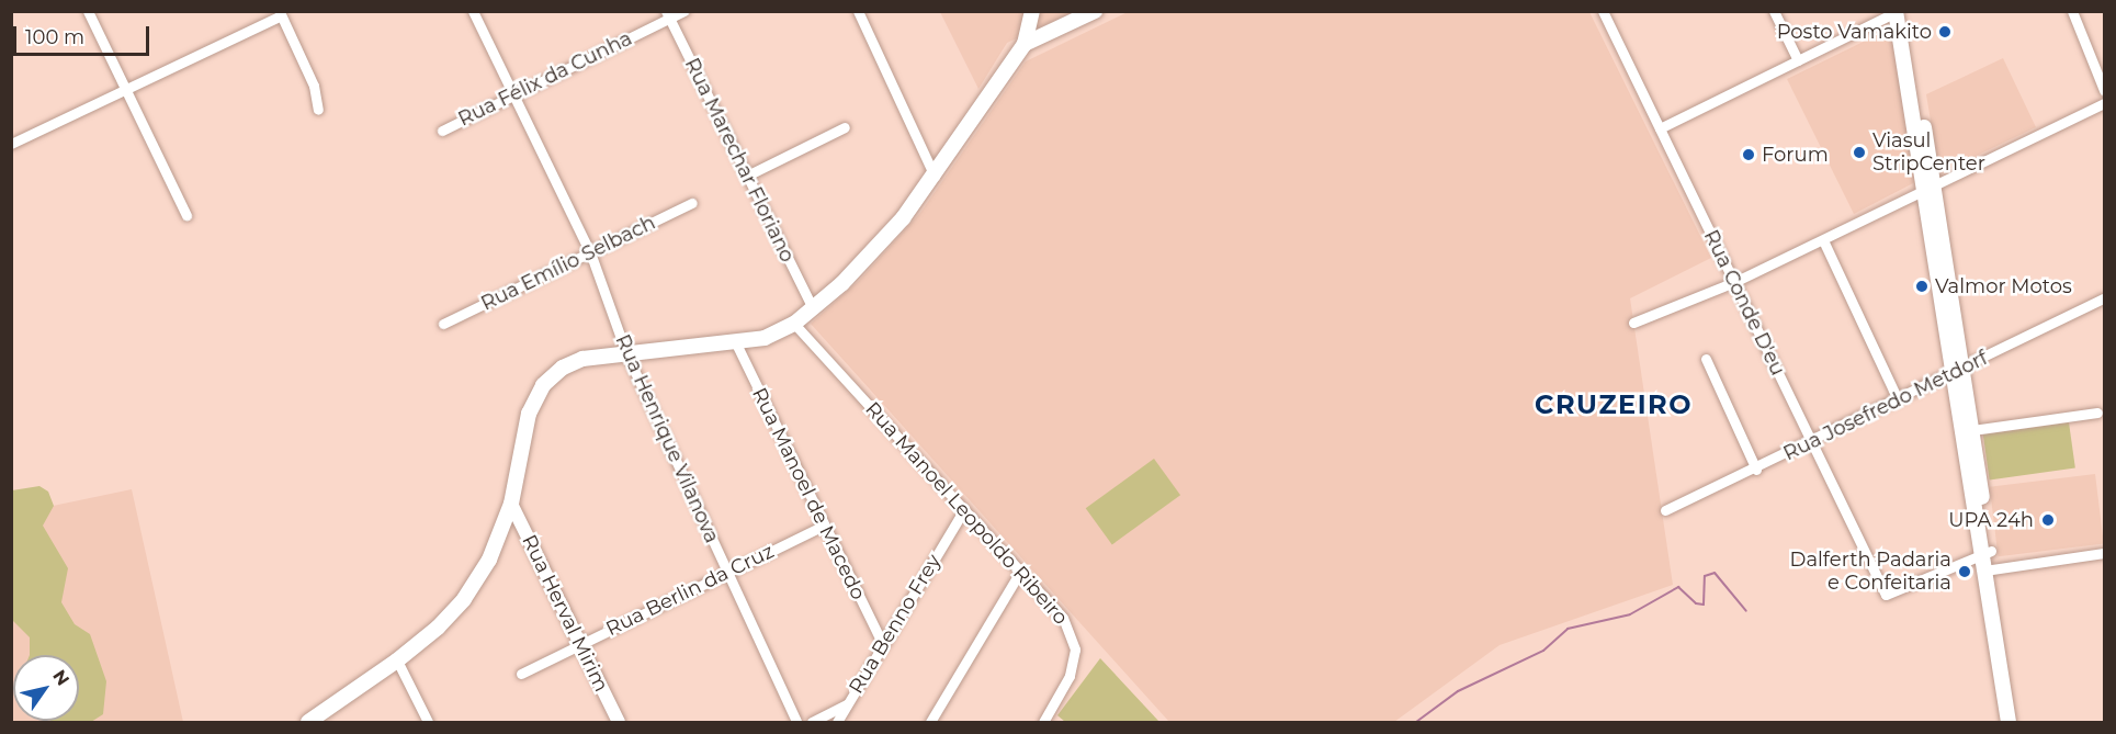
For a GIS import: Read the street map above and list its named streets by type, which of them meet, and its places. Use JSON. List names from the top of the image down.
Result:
{
  "streets": {
    "street": [
      "Rua Félix da Cunha",
      "Rua Marechar Floriano",
      "Rua Emílio Selbach",
      "Rua Conde D'eu",
      "Rua Josefredo Metdorf",
      "Rua Henrique Vilanova",
      "Rua Manoel de Macedo",
      "Rua Manoel Leopoldo Ribeiro",
      "Rua Berlin da Cruz",
      "Rua Herval Mirim",
      "Rua Benno Frey"
    ]
  },
  "crossings": [
    ["Rua Félix da Cunha", "Rua Marechar Floriano"],
    ["Rua Félix da Cunha", "Rua Henrique Vilanova"],
    ["Rua Emílio Selbach", "Rua Henrique Vilanova"],
    ["Rua Conde D'eu", "Rua Josefredo Metdorf"],
    ["Rua Henrique Vilanova", "Rua Berlin da Cruz"],
    ["Rua Manoel de Macedo", "Rua Berlin da Cruz"],
    ["Rua Manoel de Macedo", "Rua Benno Frey"],
    ["Rua Manoel Leopoldo Ribeiro", "Rua Benno Frey"],
    ["Rua Berlin da Cruz", "Rua Herval Mirim"]
  ],
  "districts": ["CRUZEIRO"],
  "places": [
    "Posto Vamakito",
    "Viasul StripCenter",
    "Forum",
    "Valmor Motos",
    "UPA 24h",
    "Dalferth Padaria e Confeitaria"
  ],
  "scale_bar": "100 m",
  "north": "top right"
}
